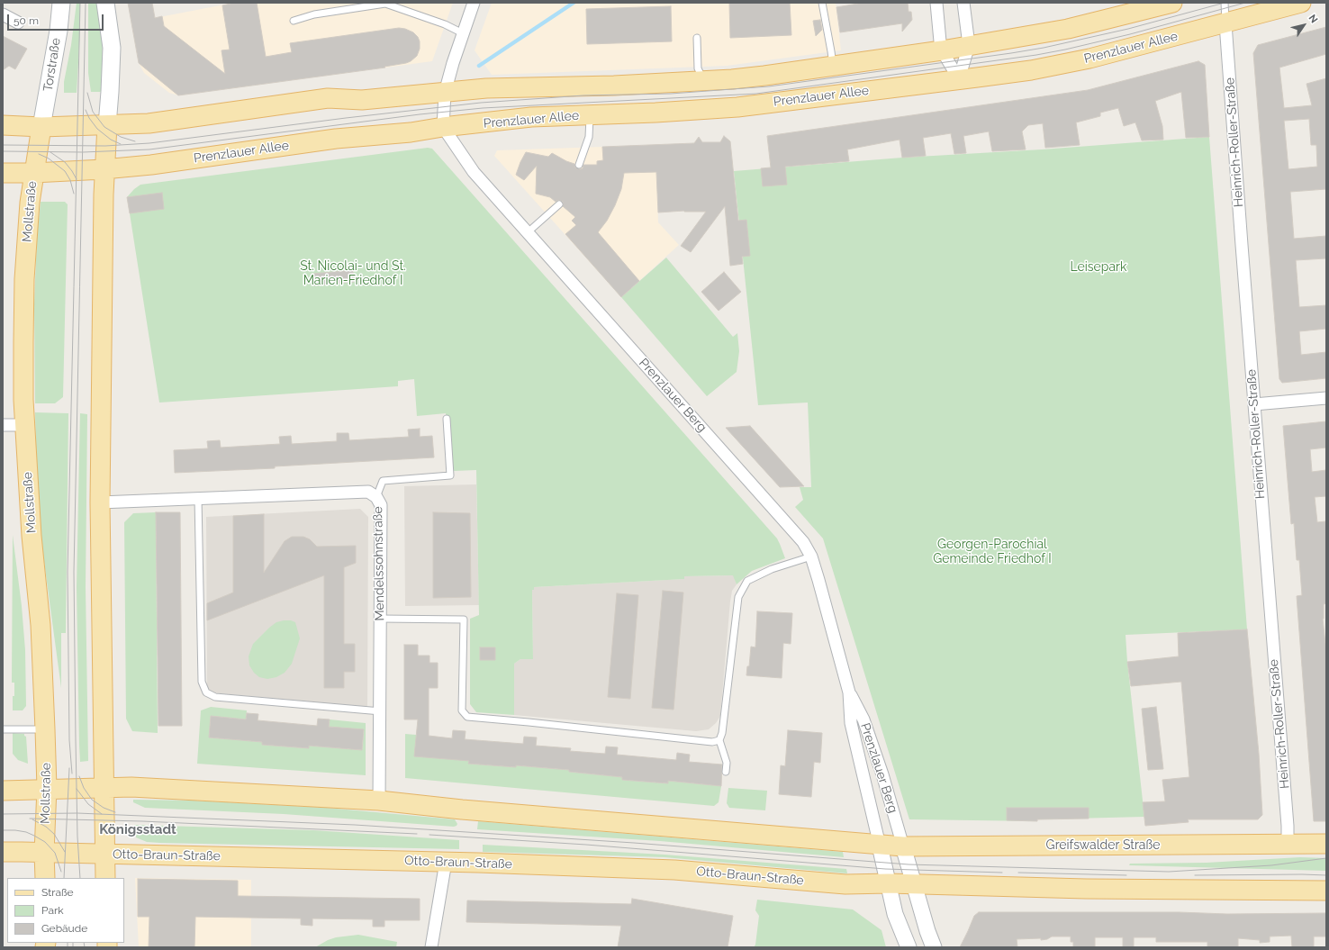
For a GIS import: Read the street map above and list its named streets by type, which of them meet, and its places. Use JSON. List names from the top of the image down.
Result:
{
  "streets": {
    "main road": [
      "Prenzlauer Allee",
      "Torstraße",
      "Mollstraße",
      "Greifswalder Straße",
      "Otto-Braun-Straße"
    ],
    "street": ["Heinrich-Roller-Straße", "Prenzlauer Berg", "Mendelssohnstraße"]
  },
  "crossings": [
    ["Prenzlauer Allee", "Heinrich-Roller-Straße"],
    ["Prenzlauer Allee", "Mollstraße"],
    ["Prenzlauer Allee", "Prenzlauer Berg"],
    ["Torstraße", "Mollstraße"],
    ["Heinrich-Roller-Straße", "Greifswalder Straße"],
    ["Mollstraße", "Otto-Braun-Straße"],
    ["Prenzlauer Berg", "Greifswalder Straße"]
  ],
  "districts": ["Königsstadt"],
  "parks": ["St. Nicolai- und St. Marien-Friedhof I", "Leisepark", "Georgen-Parochial Gemeinde Friedhof I"],
  "legend": ["Straße", "Park", "Gebäude"],
  "scale_bar": "50 m",
  "north": "top right"
}
